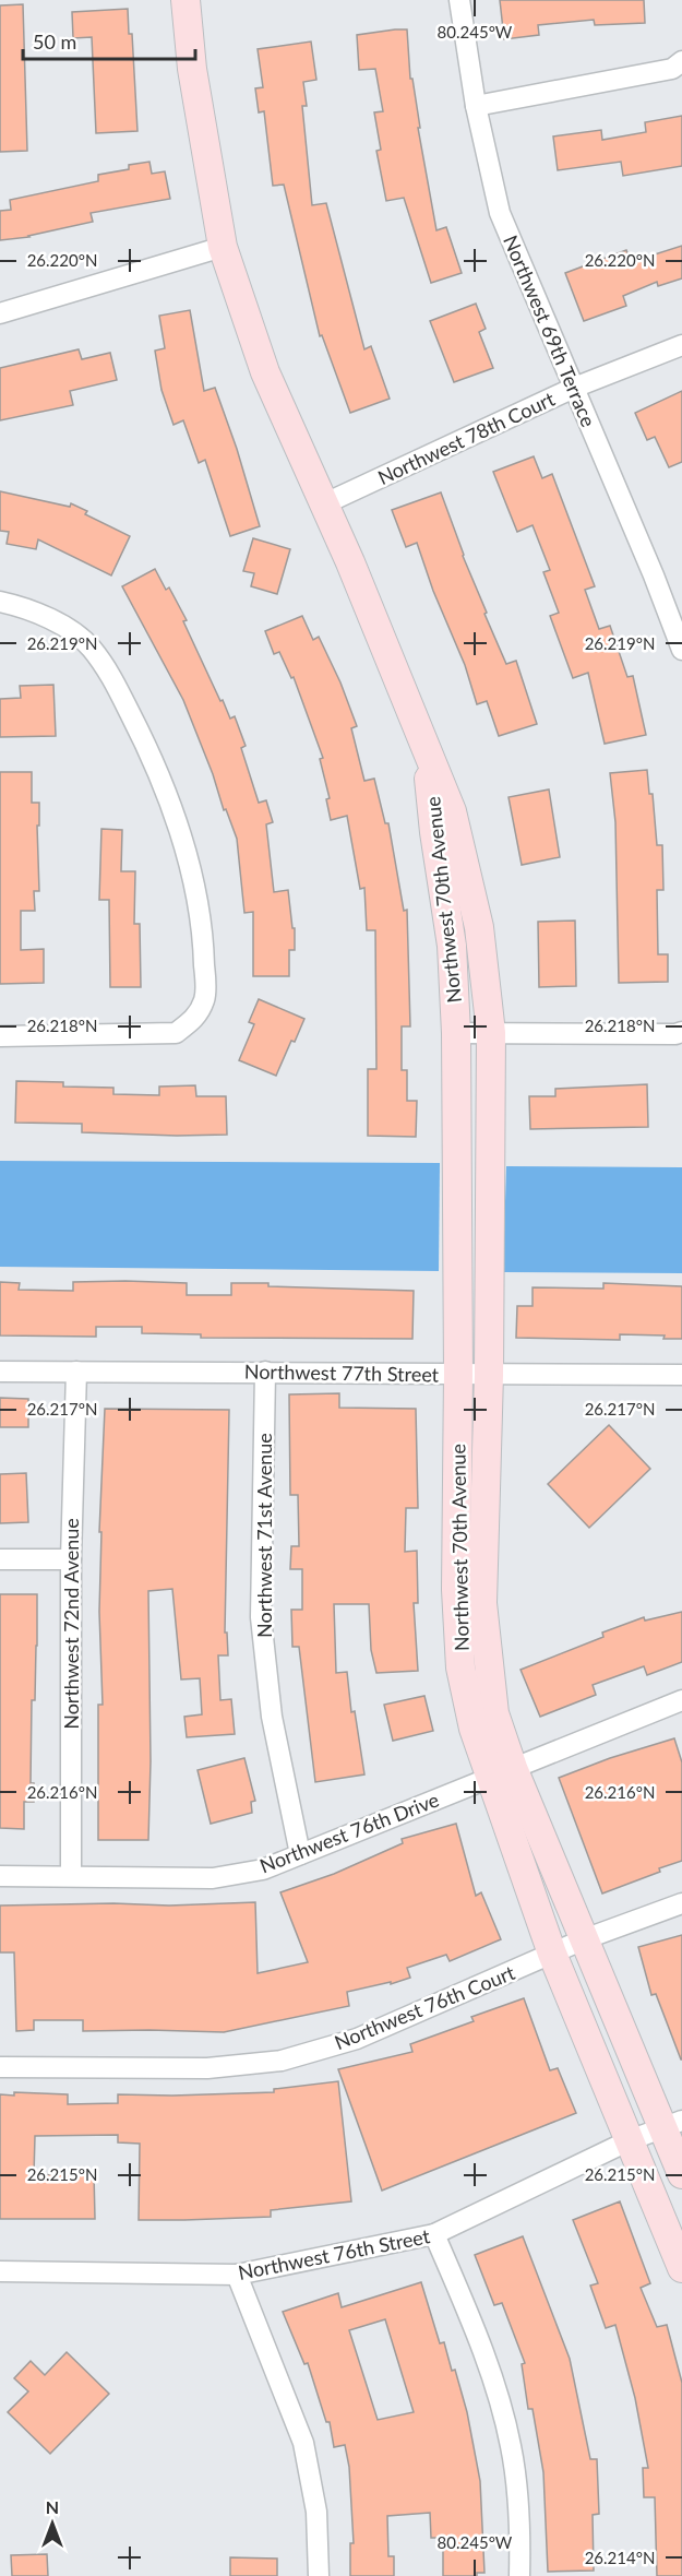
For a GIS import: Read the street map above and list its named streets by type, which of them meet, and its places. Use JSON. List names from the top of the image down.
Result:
{
  "streets": {
    "street": [
      "Northwest 69th Terrace",
      "Northwest 78th Court",
      "Northwest 70th Avenue",
      "Northwest 77th Street",
      "Northwest 71st Avenue",
      "Northwest 72nd Avenue",
      "Northwest 76th Drive",
      "Northwest 76th Court",
      "Northwest 76th Street"
    ]
  },
  "crossings": [
    ["Northwest 69th Terrace", "Northwest 78th Court"],
    ["Northwest 78th Court", "Northwest 70th Avenue"],
    ["Northwest 70th Avenue", "Northwest 77th Street"],
    ["Northwest 70th Avenue", "Northwest 76th Drive"],
    ["Northwest 70th Avenue", "Northwest 76th Court"],
    ["Northwest 70th Avenue", "Northwest 76th Street"],
    ["Northwest 77th Street", "Northwest 71st Avenue"],
    ["Northwest 77th Street", "Northwest 72nd Avenue"],
    ["Northwest 71st Avenue", "Northwest 76th Drive"],
    ["Northwest 72nd Avenue", "Northwest 76th Drive"]
  ],
  "scale_bar": "50 m",
  "north": "top",
  "coordinates": [
    "80.245°W",
    "26.220°N",
    "26.219°N",
    "26.218°N",
    "26.217°N",
    "26.216°N",
    "26.215°N",
    "26.214°N"
  ]
}
